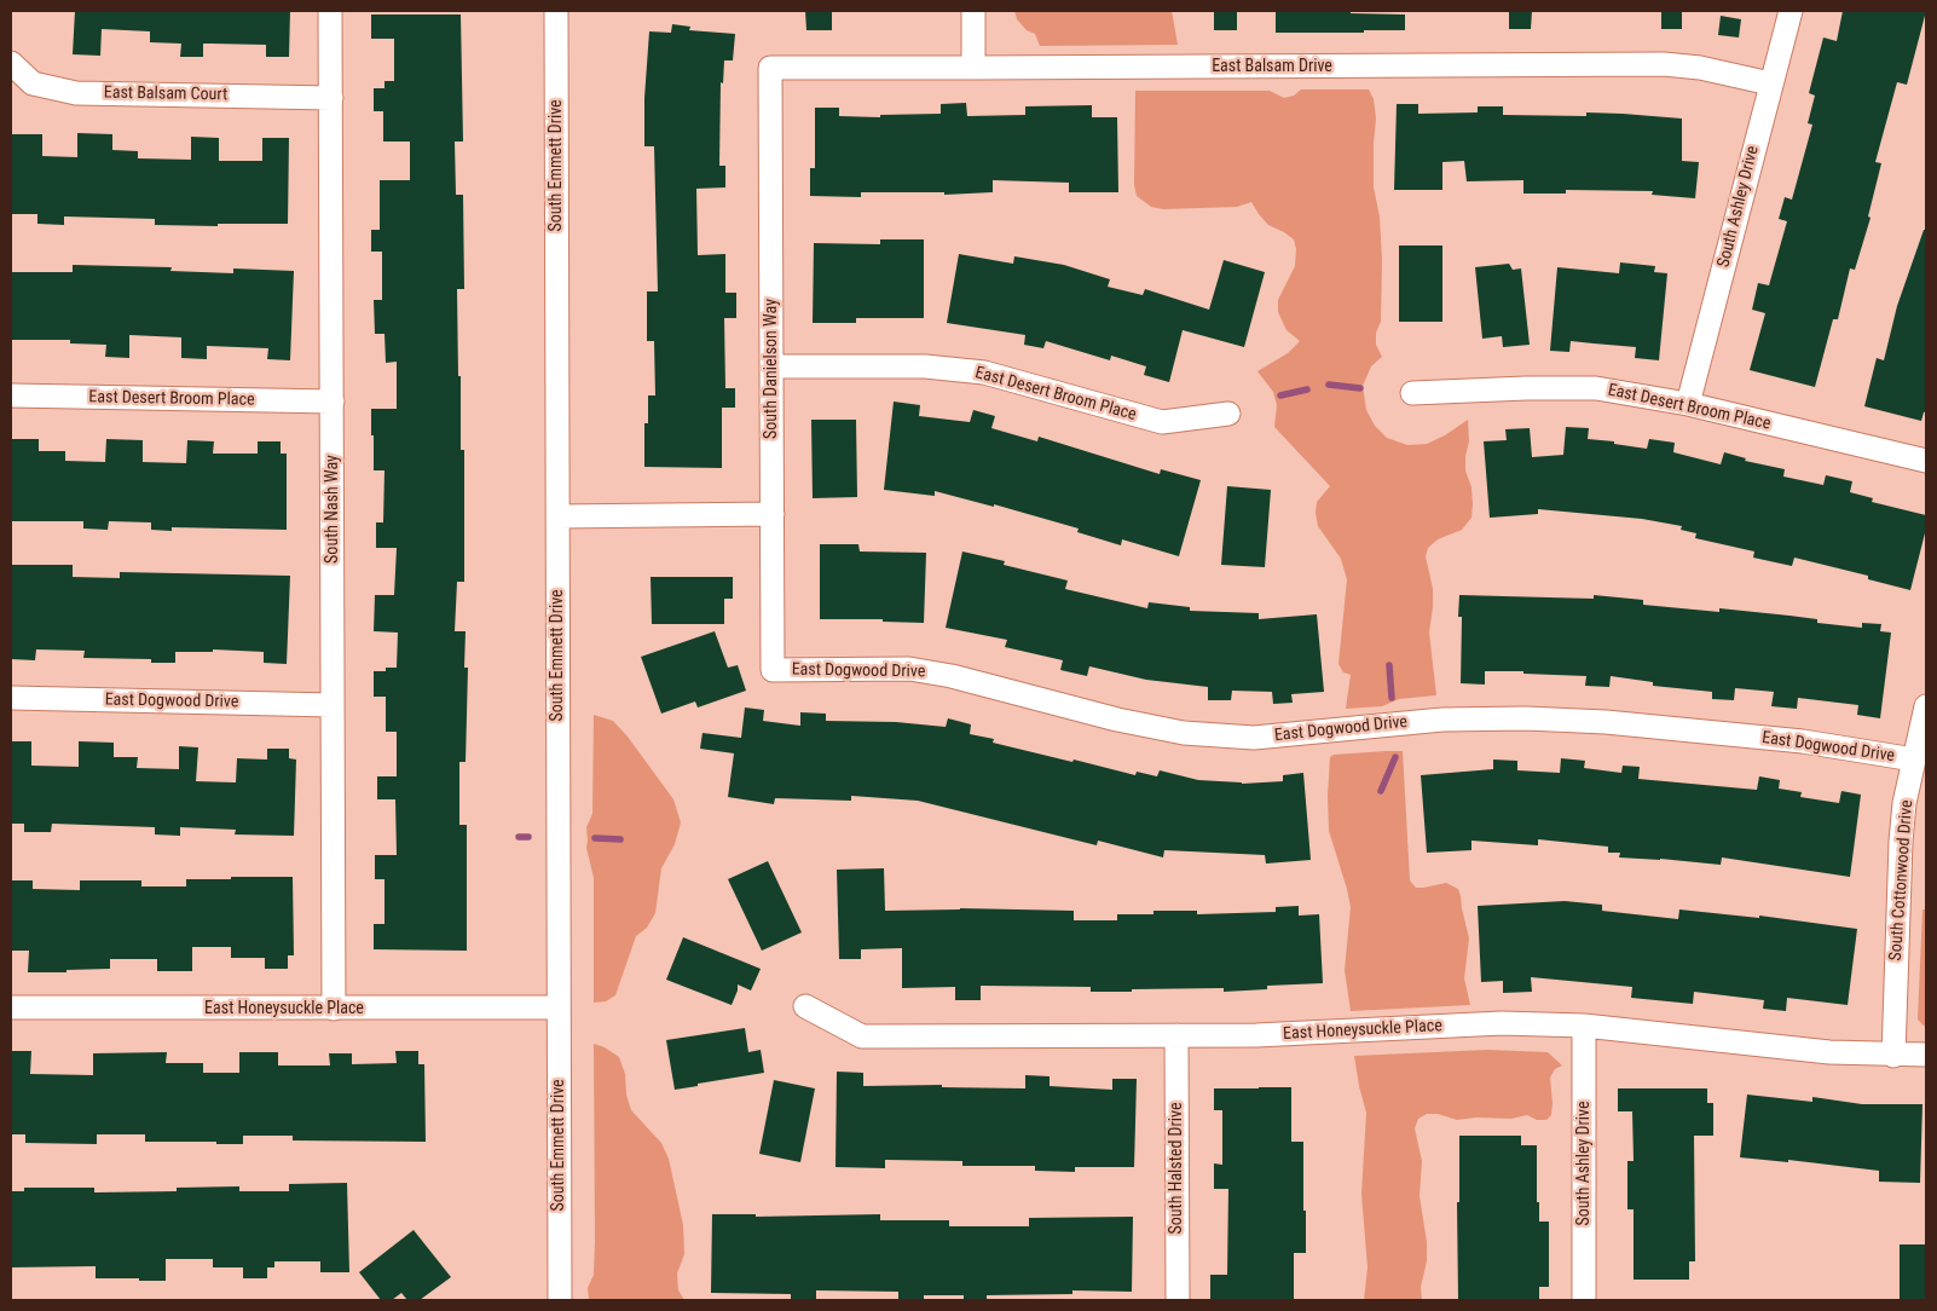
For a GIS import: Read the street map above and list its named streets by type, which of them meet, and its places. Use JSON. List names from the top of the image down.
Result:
{
  "streets": {
    "street": [
      "East Balsam Drive",
      "East Balsam Court",
      "South Emmett Drive",
      "South Ashley Drive",
      "South Danielson Way",
      "East Desert Broom Place",
      "South Nash Way",
      "East Dogwood Drive",
      "South Cottonwood Drive",
      "East Honeysuckle Place",
      "South Halsted Drive"
    ]
  },
  "crossings": [
    ["East Balsam Drive", "South Ashley Drive"],
    ["East Balsam Drive", "South Danielson Way"],
    ["East Balsam Court", "South Nash Way"],
    ["South Emmett Drive", "East Honeysuckle Place"],
    ["South Ashley Drive", "East Desert Broom Place"],
    ["South Ashley Drive", "East Honeysuckle Place"],
    ["South Danielson Way", "East Desert Broom Place"],
    ["South Danielson Way", "East Dogwood Drive"],
    ["East Desert Broom Place", "South Nash Way"],
    ["South Nash Way", "East Dogwood Drive"],
    ["South Nash Way", "East Honeysuckle Place"],
    ["East Dogwood Drive", "South Cottonwood Drive"],
    ["South Cottonwood Drive", "East Honeysuckle Place"],
    ["East Honeysuckle Place", "South Halsted Drive"]
  ]
}
